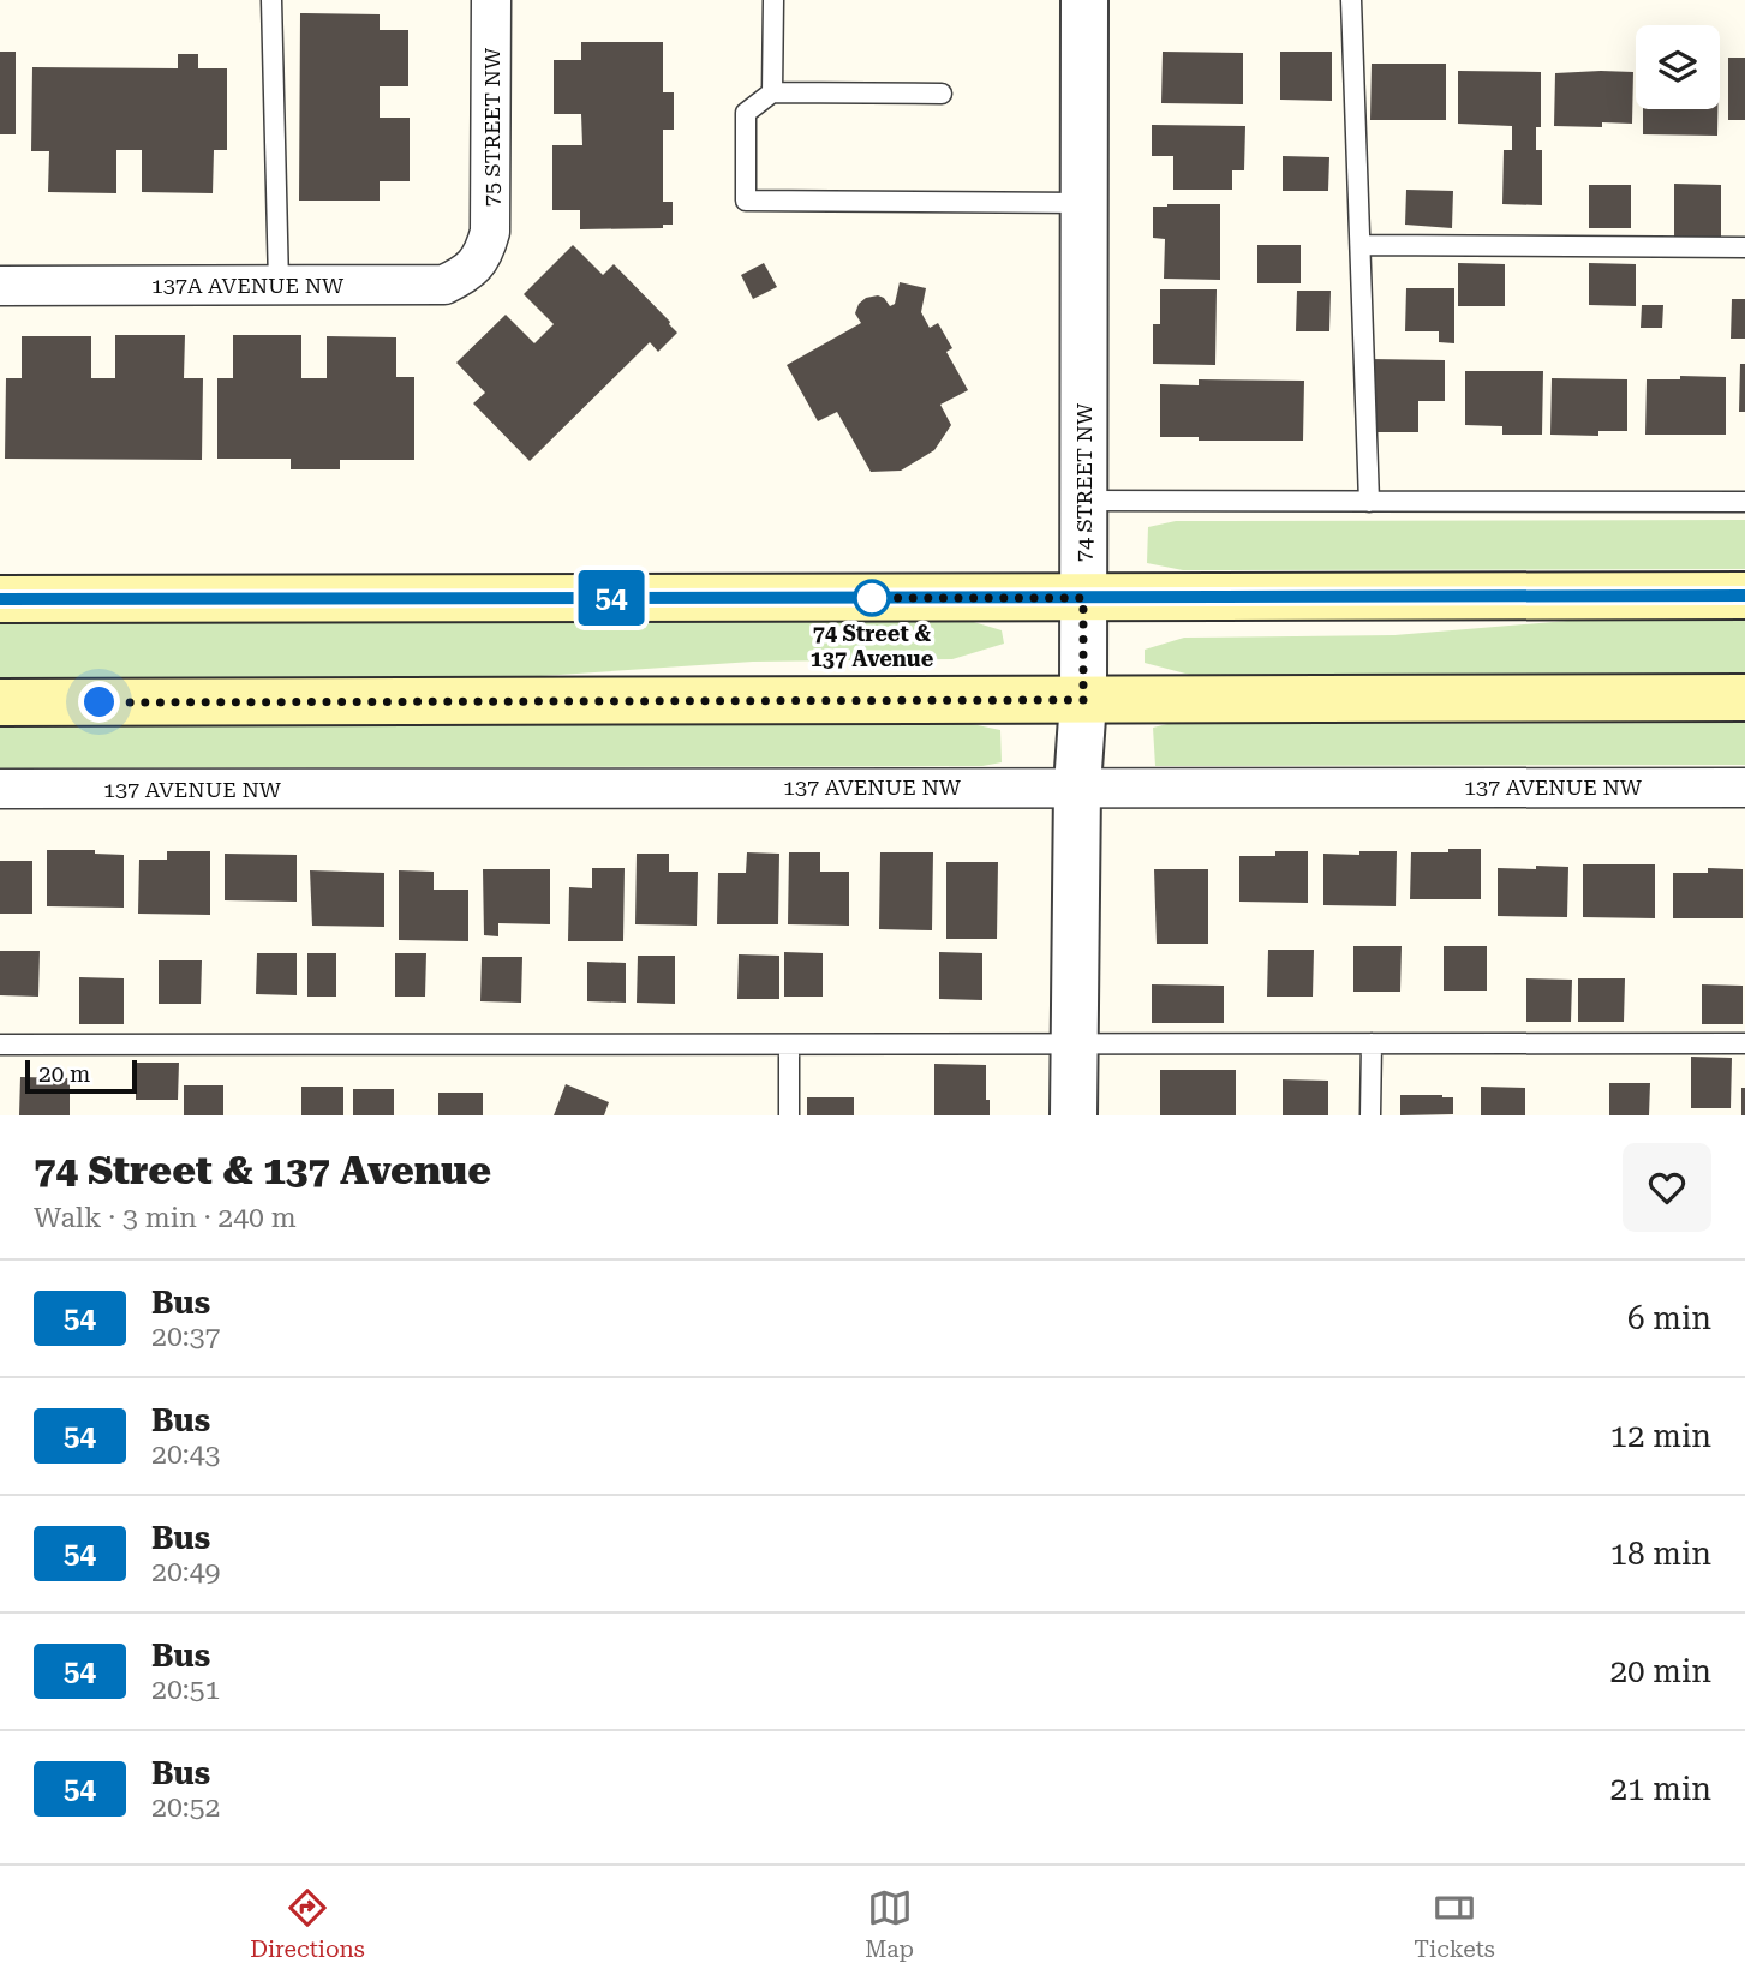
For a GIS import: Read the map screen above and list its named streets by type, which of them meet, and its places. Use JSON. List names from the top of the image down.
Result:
{
  "streets": {
    "street": [
      "75 STREET NW",
      "137A AVENUE NW",
      "74 STREET NW",
      "137 AVENUE NW"
    ]
  },
  "crossings": [
    ["75 STREET NW", "137A AVENUE NW"],
    ["74 STREET NW", "137 AVENUE NW"]
  ],
  "places": ["74 Street & 137 Avenue"],
  "lines": ["bus line 54"],
  "scale_bar": "20 m",
  "page": {
    "on_map": "54",
    "scale": "20 m",
    "heading": ["74 Street & 137 Avenue", "Walk · 3 min · 240 m"],
    "list": [
      {
        "mark": "54",
        "name": "Bus",
        "note": "20:37",
        "value": "6 min"
      },
      {
        "mark": "54",
        "name": "Bus",
        "note": "20:43",
        "value": "12 min"
      },
      {
        "mark": "54",
        "name": "Bus",
        "note": "20:49",
        "value": "18 min"
      },
      {
        "mark": "54",
        "name": "Bus",
        "note": "20:51",
        "value": "20 min"
      },
      {
        "mark": "54",
        "name": "Bus",
        "note": "20:52",
        "value": "21 min"
      }
    ],
    "tabs": ["Directions", "Map", "Tickets"]
  }
}
